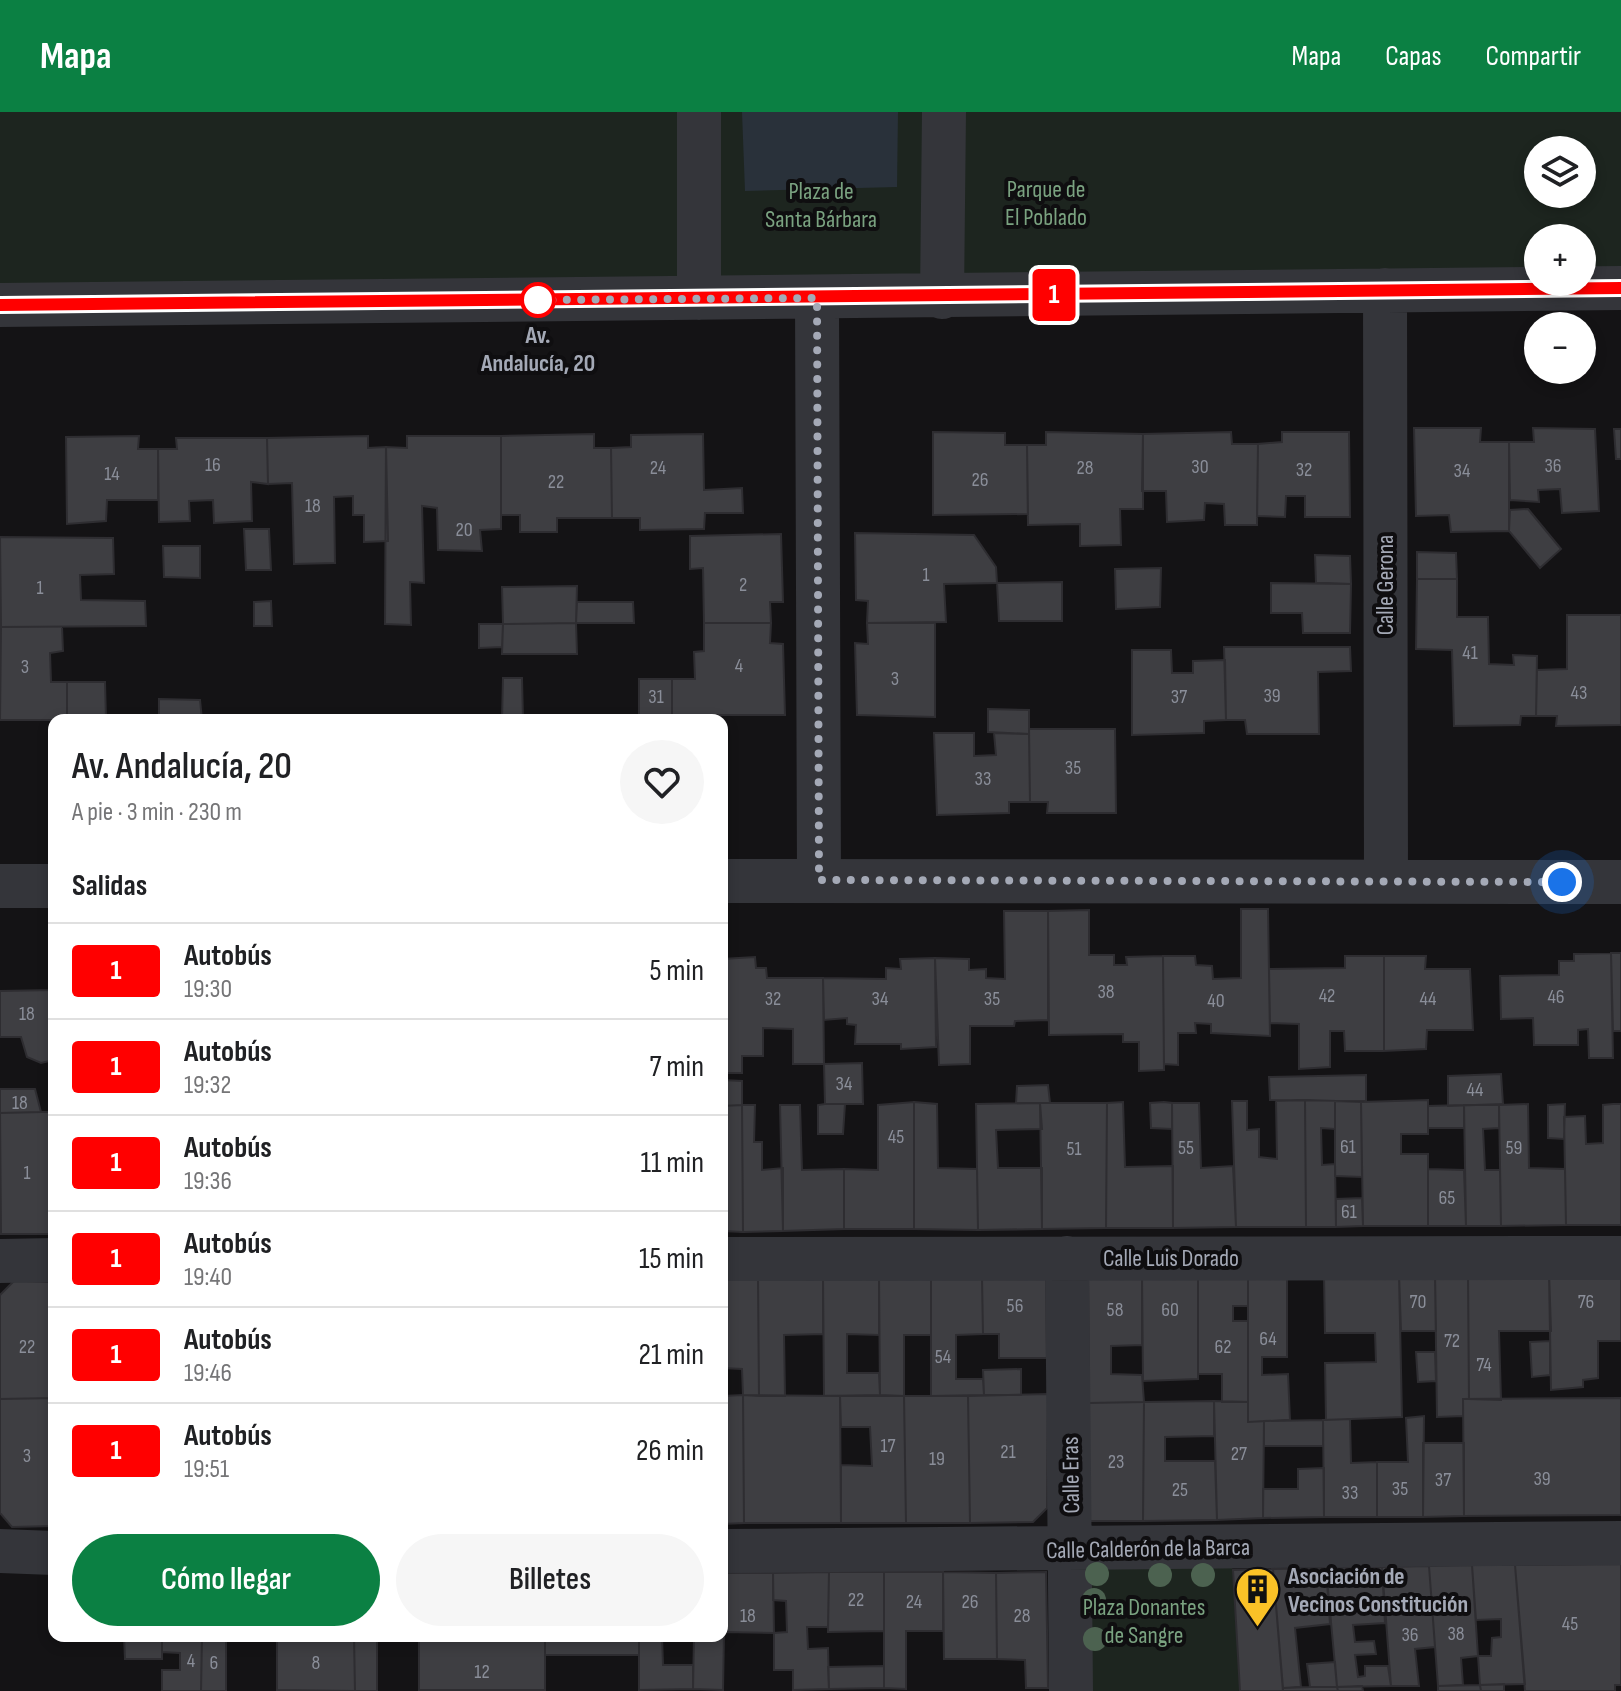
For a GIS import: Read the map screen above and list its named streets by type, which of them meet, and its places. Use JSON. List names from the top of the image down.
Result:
{
  "streets": {
    "street": [
      "Calle Gerona",
      "Calle Luis Dorado",
      "Calle Eras",
      "Calle Calderón de la Barca"
    ]
  },
  "crossings": [
    ["Calle Luis Dorado", "Calle Eras"],
    ["Calle Eras", "Calle Calderón de la Barca"]
  ],
  "parks": ["Parque de El Poblado", "Plaza de Santa Bárbara", "Plaza Donantes de Sangre"],
  "places": {
    "other": ["Av. Andalucía, 20"],
    "building": ["Asociación de Vecinos Constitución"]
  },
  "lines": ["bus line 1"],
  "house_numbers": [
    "16",
    "36",
    "30",
    "24",
    "28",
    "32",
    "34",
    "14",
    "26",
    "22",
    "18",
    "20",
    "1",
    "2",
    "1",
    "41",
    "4",
    "3",
    "3",
    "43",
    "39",
    "31",
    "37",
    "35",
    "33",
    "38",
    "42",
    "46",
    "32",
    "34",
    "35",
    "44",
    "40",
    "18",
    "34",
    "44",
    "18",
    "45",
    "61",
    "55",
    "59",
    "51",
    "1",
    "65",
    "61",
    "70",
    "76",
    "56",
    "58",
    "60",
    "64",
    "72",
    "22",
    "62",
    "54",
    "74",
    "17",
    "21",
    "27",
    "3",
    "19",
    "23",
    "39",
    "37",
    "35",
    "25",
    "33",
    "22",
    "24",
    "26",
    "18",
    "28",
    "45",
    "38",
    "36",
    "4",
    "6",
    "8",
    "12"
  ],
  "page": {
    "header": "Mapa",
    "nav": ["Mapa", "Capas", "Compartir"],
    "on_map": "1",
    "map_buttons": ["+", "−"],
    "heading": [
      ["Av. Andalucía, 20", "A pie · 3 min · 230 m"],
      "Salidas"
    ],
    "list": [
      {
        "mark": "1",
        "name": "Autobús",
        "note": "19:30",
        "value": "5 min"
      },
      {
        "mark": "1",
        "name": "Autobús",
        "note": "19:32",
        "value": "7 min"
      },
      {
        "mark": "1",
        "name": "Autobús",
        "note": "19:36",
        "value": "11 min"
      },
      {
        "mark": "1",
        "name": "Autobús",
        "note": "19:40",
        "value": "15 min"
      },
      {
        "mark": "1",
        "name": "Autobús",
        "note": "19:46",
        "value": "21 min"
      },
      {
        "mark": "1",
        "name": "Autobús",
        "note": "19:51",
        "value": "26 min"
      }
    ],
    "buttons": ["Cómo llegar", "Billetes"]
  }
}
